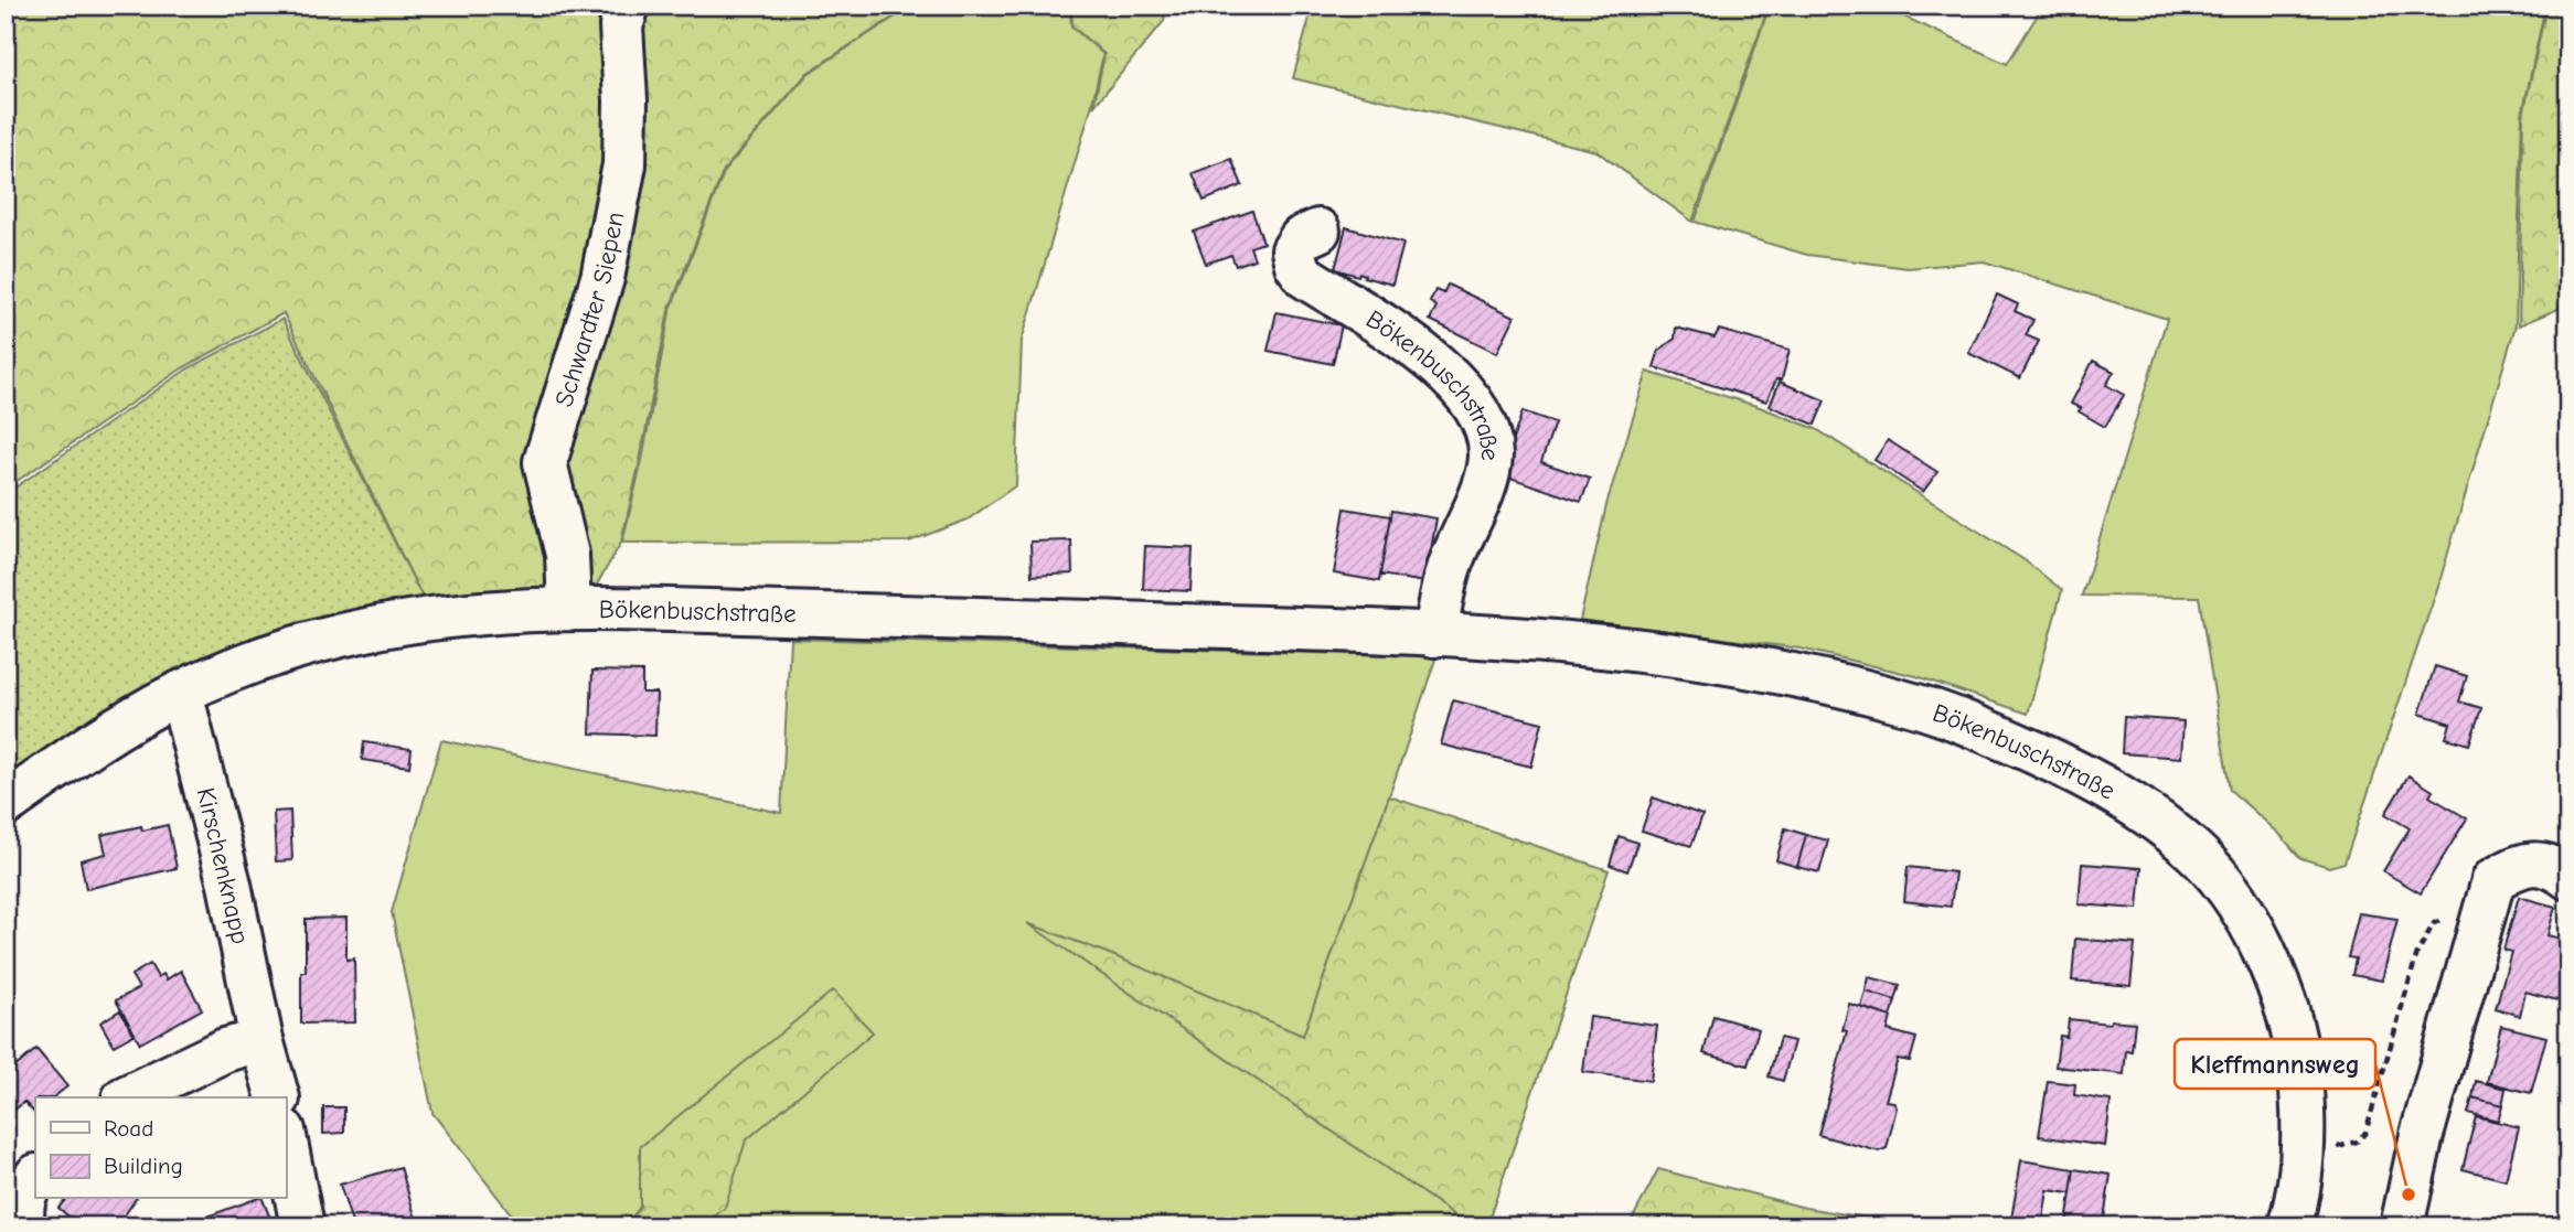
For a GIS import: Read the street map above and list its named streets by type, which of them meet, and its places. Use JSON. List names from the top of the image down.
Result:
{
  "streets": {
    "main road": ["Schwardter Siepen", "Bökenbuschstraße", "Kirschenknapp"]
  },
  "crossings": [
    ["Schwardter Siepen", "Bökenbuschstraße"],
    ["Bökenbuschstraße", "Kirschenknapp"]
  ],
  "places": ["Kleffmannsweg"],
  "legend": ["Road", "Building"]
}
